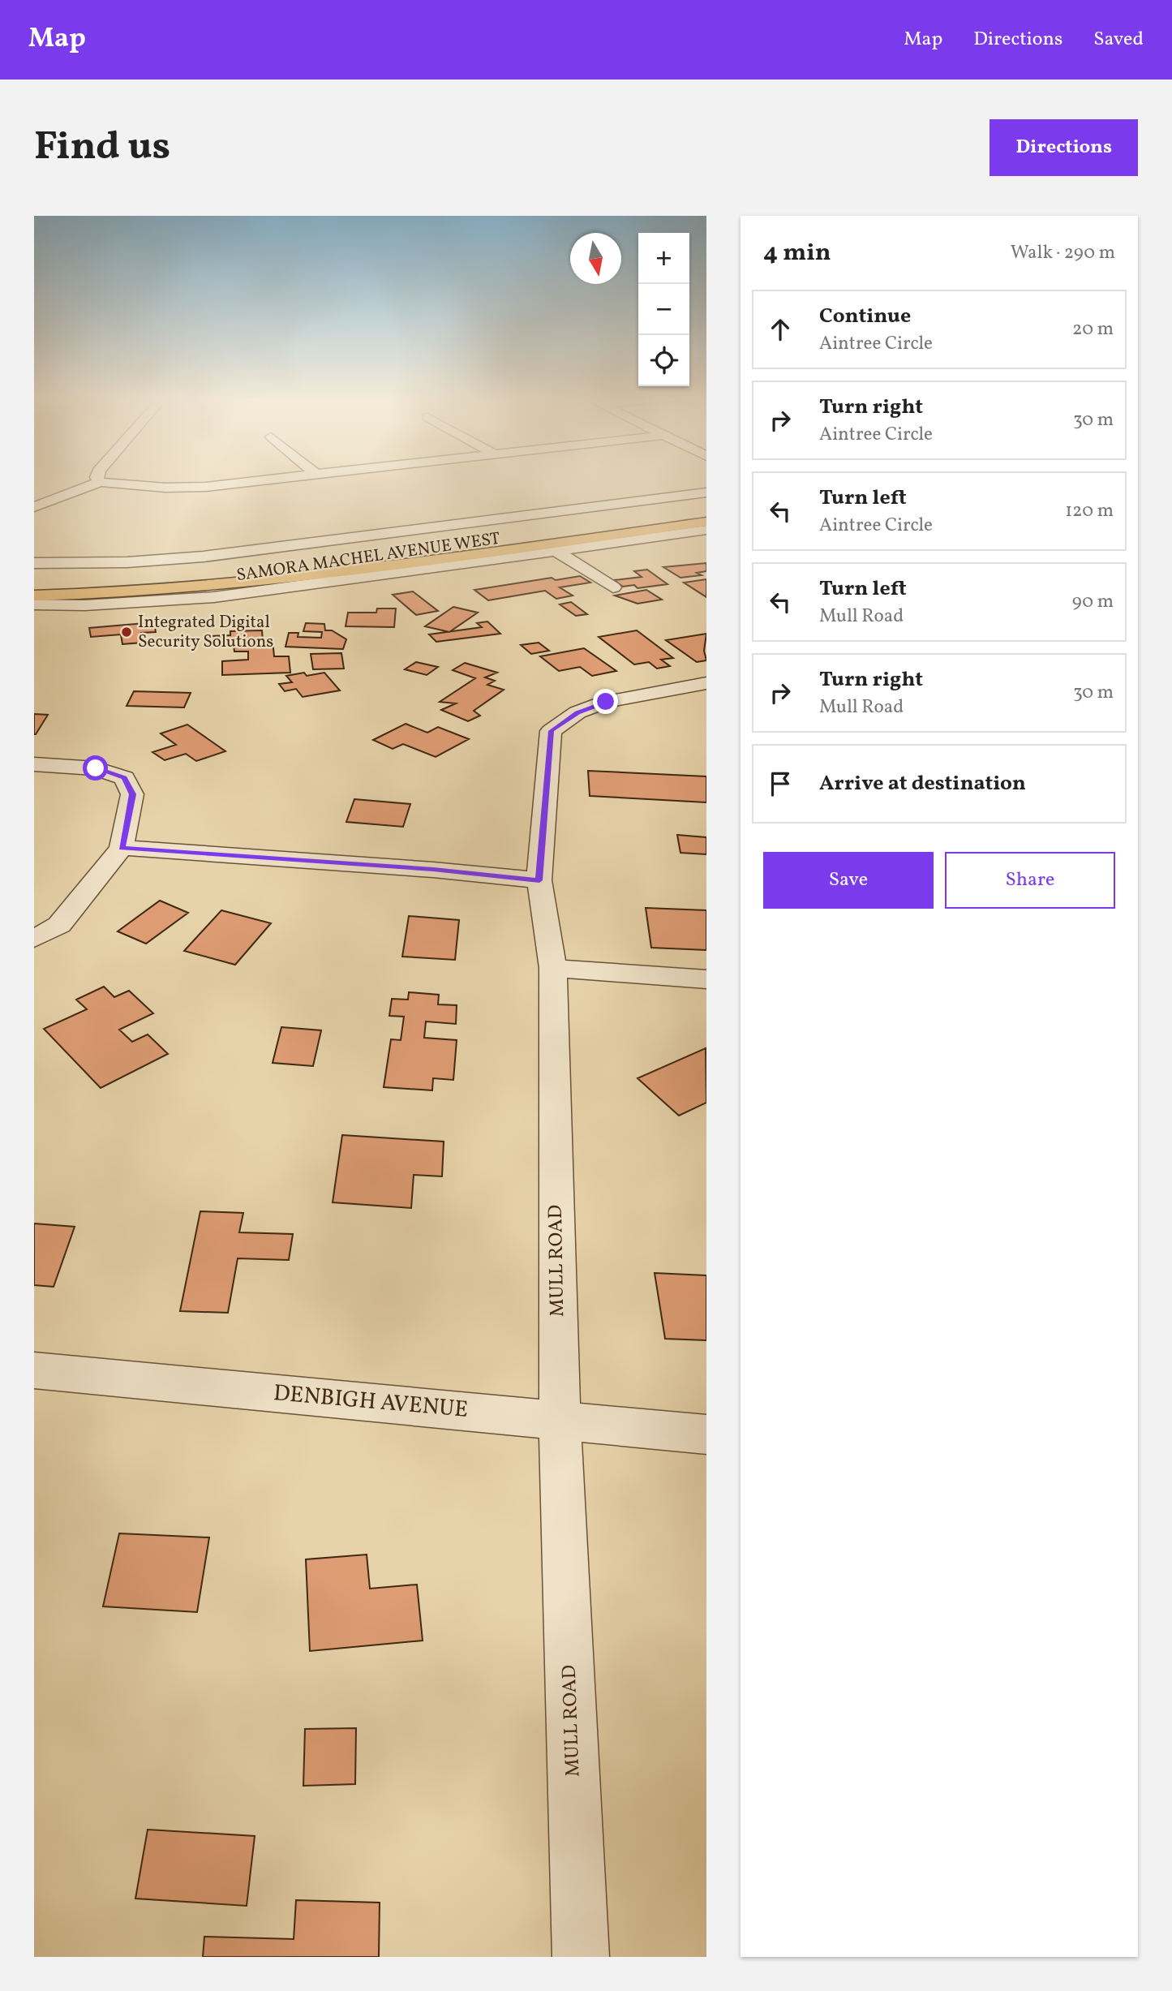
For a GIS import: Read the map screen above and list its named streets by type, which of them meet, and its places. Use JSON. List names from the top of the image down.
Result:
{
  "streets": {
    "highway": ["SAMORA MACHEL AVENUE WEST"],
    "street": ["MULL ROAD", "DENBIGH AVENUE"]
  },
  "crossings": [
    ["MULL ROAD", "DENBIGH AVENUE"]
  ],
  "places": ["Integrated Digital Security Solutions"],
  "north": "bottom",
  "page": {
    "header": "Map",
    "nav": ["Map", "Directions", "Saved"],
    "buttons": [
      "Directions",
      ["Save", "Share"]
    ],
    "title": "Find us",
    "heading": ["4 min", "Walk · 290 m"],
    "map_buttons": ["+", "−"],
    "list": [
      ["Continue", "Aintree Circle", "20 m"],
      ["Turn right", "Aintree Circle", "30 m"],
      ["Turn left", "Aintree Circle", "120 m"],
      ["Turn left", "Mull Road", "90 m"],
      ["Turn right", "Mull Road", "30 m"],
      "Arrive at destination"
    ]
  }
}
